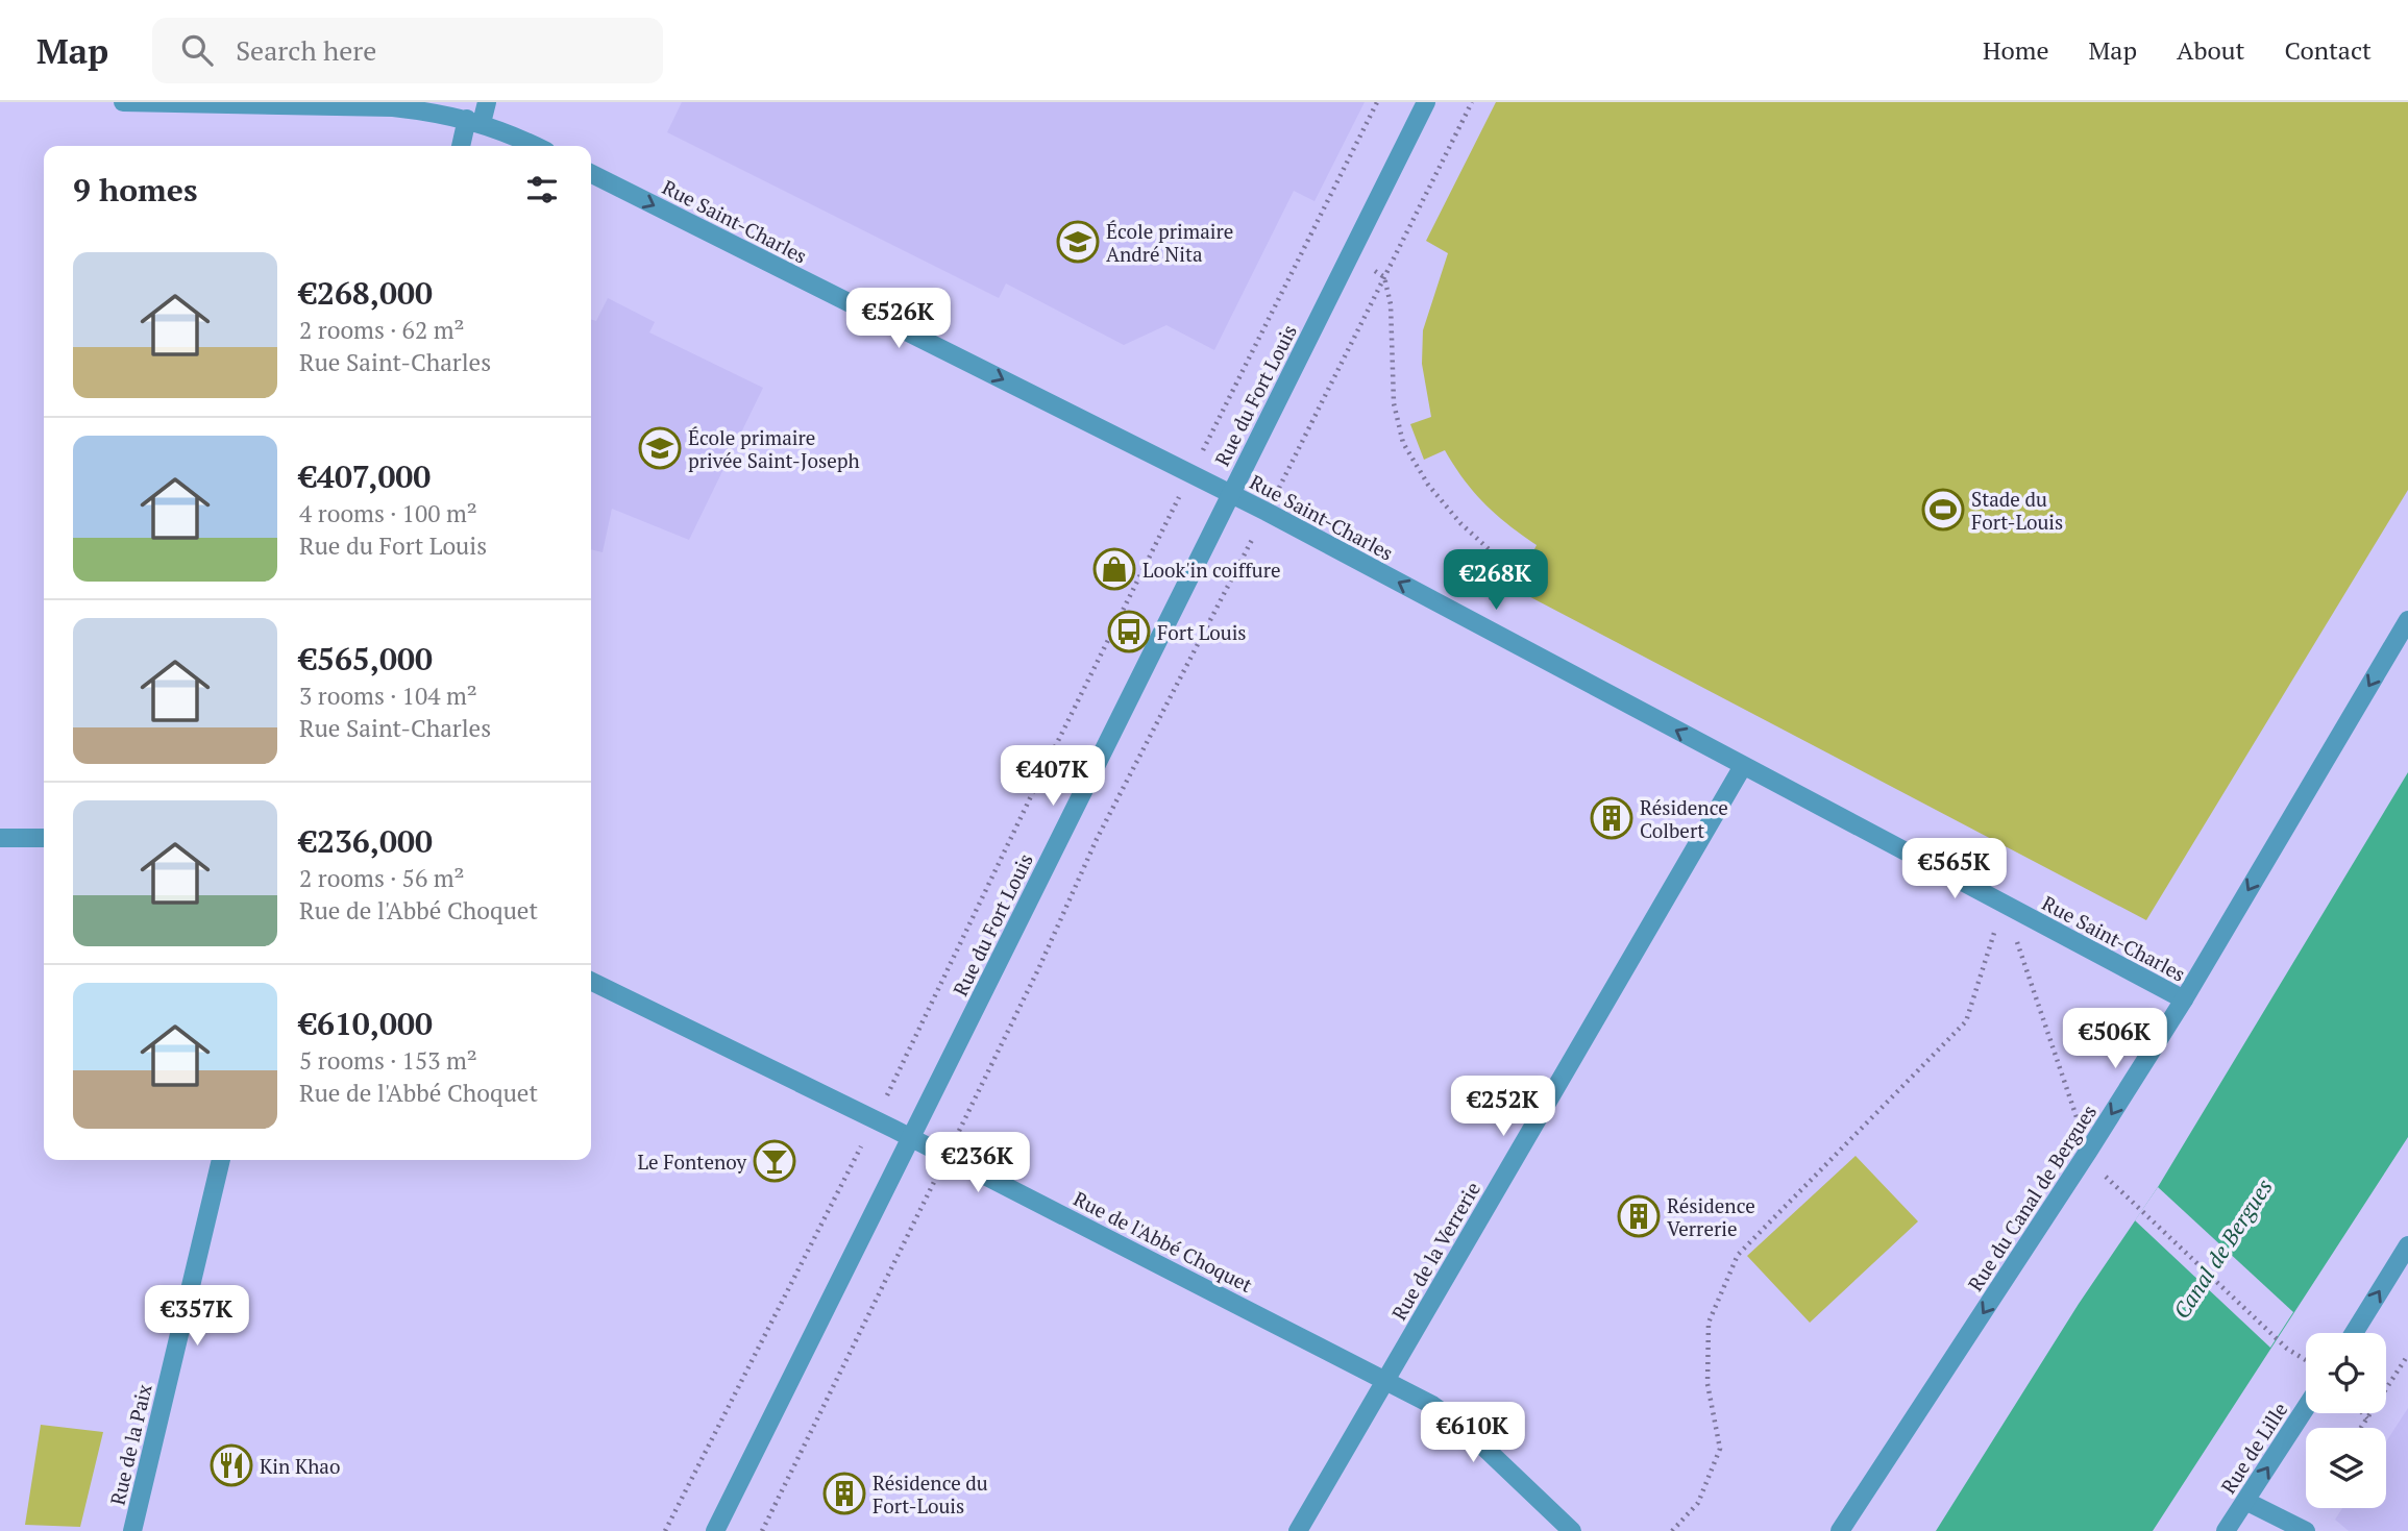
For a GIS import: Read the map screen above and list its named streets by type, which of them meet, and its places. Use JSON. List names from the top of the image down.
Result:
{
  "streets": {
    "street": [
      "Rue Saint-Charles",
      "Rue du Fort Louis",
      "Rue du Canal de Bergues",
      "Rue de l'Abbé Choquet",
      "Rue de la Verrerie",
      "Rue de la Paix",
      "Rue de Lille"
    ]
  },
  "crossings": [
    ["Rue Saint-Charles", "Rue du Fort Louis"],
    ["Rue Saint-Charles", "Rue du Canal de Bergues"],
    ["Rue Saint-Charles", "Rue de la Verrerie"],
    ["Rue du Fort Louis", "Rue de l'Abbé Choquet"],
    ["Rue de l'Abbé Choquet", "Rue de la Verrerie"]
  ],
  "one_way": ["Rue du Canal de Bergues", "Rue de Lille"],
  "water": ["Canal de Bergues"],
  "places": {
    "school or university": ["École primaire André Nita", "École primaire privée Saint-Joseph"],
    "sports": ["Stade du Fort-Louis"],
    "shop": ["Look'in coiffure"],
    "bus stop": ["Fort Louis"],
    "building": ["Résidence Colbert", "Résidence Verrerie", "Résidence du Fort-Louis"],
    "bar": ["Le Fontenoy"],
    "restaurant": ["Kin Khao"]
  },
  "page": {
    "header": "Map",
    "search": "Search here",
    "nav": [
      "Home",
      "Map",
      "About",
      "Contact"
    ],
    "heading": "9 homes",
    "list": [
      {
        "name": "€268,000",
        "note": "2 rooms · 62 m² · Rue Saint-Charles"
      },
      {
        "name": "€407,000",
        "note": "4 rooms · 100 m² · Rue du Fort Louis"
      },
      {
        "name": "€565,000",
        "note": "3 rooms · 104 m² · Rue Saint-Charles"
      },
      {
        "name": "€236,000",
        "note": "2 rooms · 56 m² · Rue de l'Abbé Choquet"
      },
      {
        "name": "€610,000",
        "note": "5 rooms · 153 m² · Rue de l'Abbé Choquet"
      }
    ],
    "price": [
      "€526K",
      "€268K",
      "€407K",
      "€565K",
      "€506K",
      "€252K",
      "€236K",
      "€357K",
      "€610K"
    ]
  }
}
